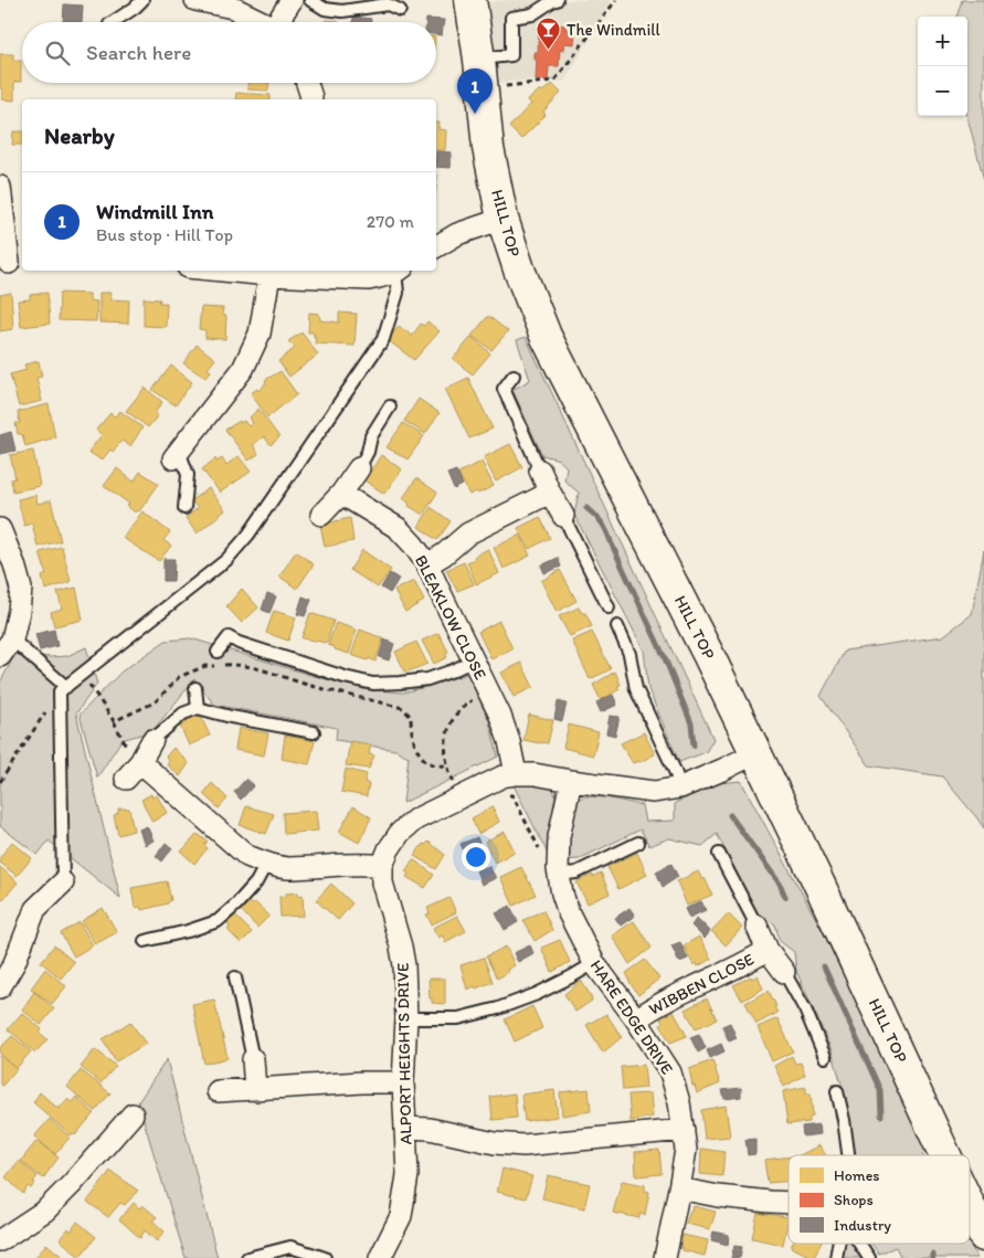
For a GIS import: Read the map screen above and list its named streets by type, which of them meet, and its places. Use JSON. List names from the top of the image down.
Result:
{
  "streets": {
    "main road": ["HILL TOP"],
    "street": [
      "BLEAKLOW CLOSE",
      "WIBBEN CLOSE",
      "HARE EDGE DRIVE",
      "ALPORT HEIGHTS DRIVE"
    ]
  },
  "crossings": [
    ["WIBBEN CLOSE", "HARE EDGE DRIVE"]
  ],
  "places": {
    "bar": ["The Windmill"]
  },
  "legend": ["Homes", "Shops", "Industry"],
  "page": {
    "map_buttons": ["+", "−"],
    "search": "Search here",
    "pins": "1",
    "heading": "Nearby",
    "list": [
      {
        "mark": "1",
        "name": "Windmill Inn",
        "note": "Bus stop · Hill Top",
        "value": "270 m"
      }
    ]
  }
}
